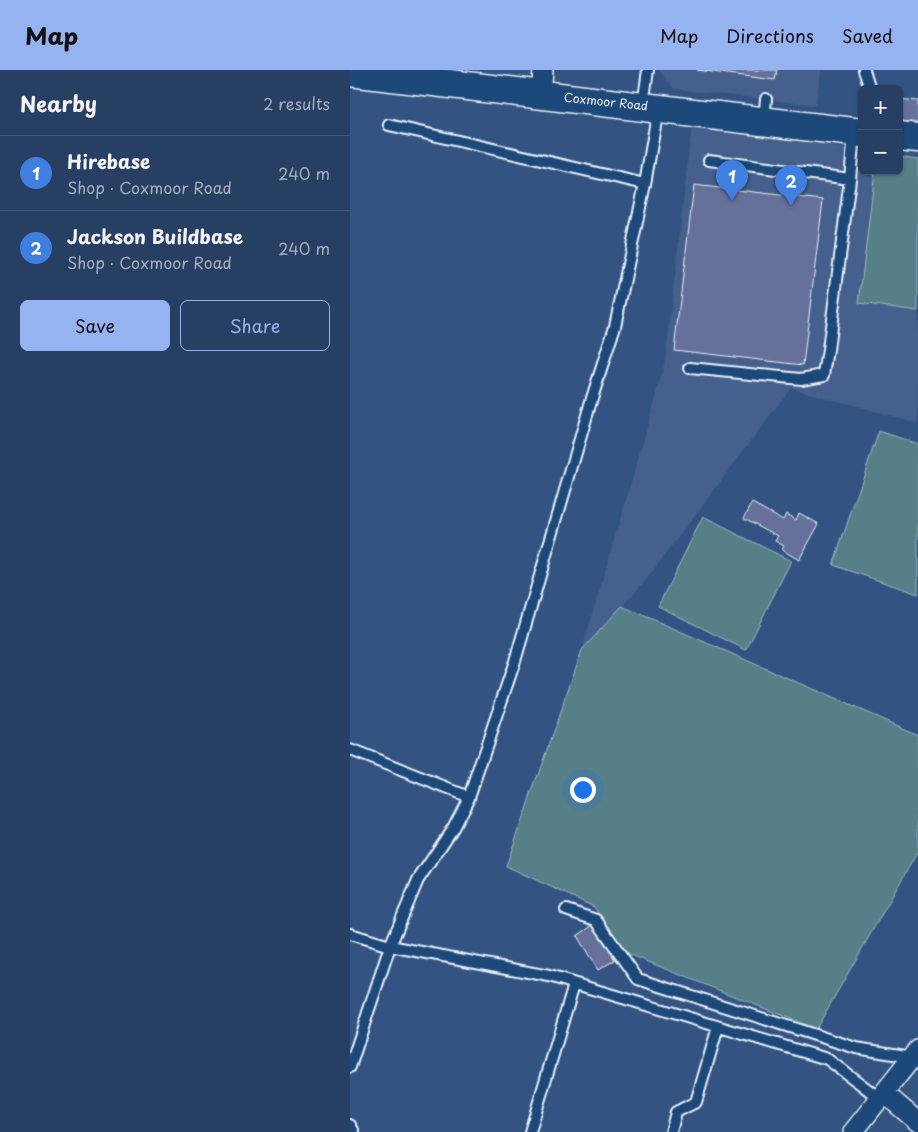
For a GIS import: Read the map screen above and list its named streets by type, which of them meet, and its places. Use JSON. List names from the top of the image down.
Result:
{
  "streets": {
    "street": ["Coxmoor Road"]
  },
  "page": {
    "header": "Map",
    "nav": ["Map", "Directions", "Saved"],
    "heading": ["Nearby", "2 results"],
    "map_buttons": ["+", "−"],
    "list": [
      {
        "mark": "1",
        "name": "Hirebase",
        "note": "Shop · Coxmoor Road",
        "value": "240 m"
      },
      {
        "mark": "2",
        "name": "Jackson Buildbase",
        "note": "Shop · Coxmoor Road",
        "value": "240 m"
      }
    ],
    "pins": ["1", "2"],
    "buttons": ["Save", "Share"]
  }
}
